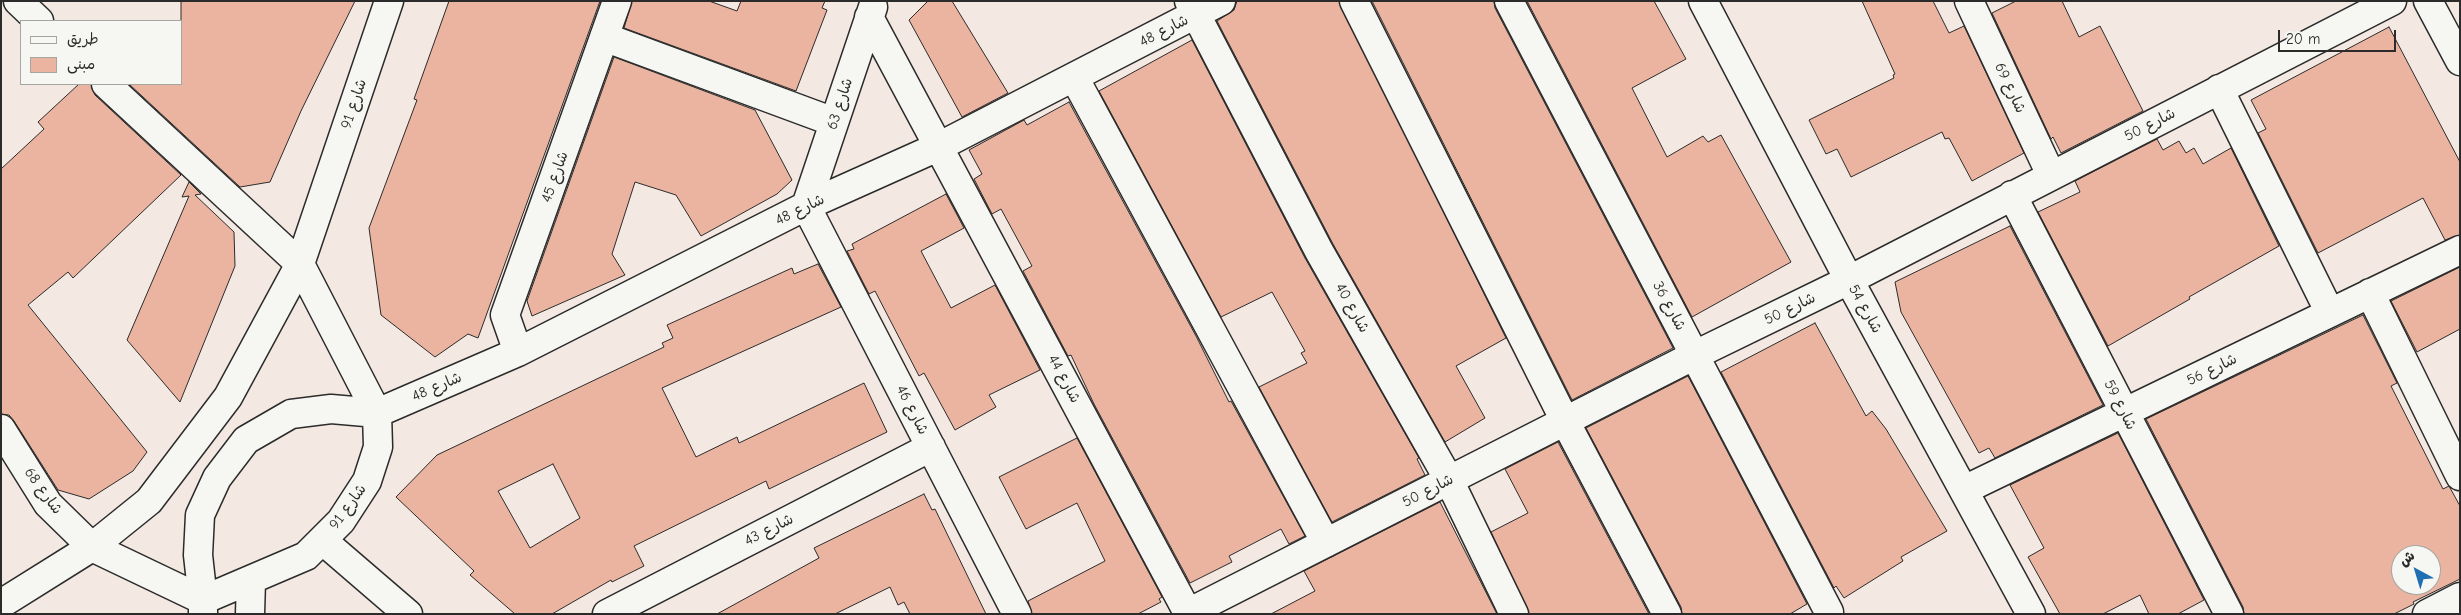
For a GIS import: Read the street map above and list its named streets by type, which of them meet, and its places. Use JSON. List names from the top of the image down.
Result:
{
  "streets": {
    "street": [
      "شارع 48",
      "شارع 69",
      "شارع 91",
      "شارع 63",
      "شارع 50",
      "شارع 45",
      "شارع 36",
      "شارع 40",
      "شارع 54",
      "شارع 56",
      "شارع 44",
      "شارع 59",
      "شارع 46",
      "شارع 68",
      "شارع 43"
    ]
  },
  "crossings": [
    ["شارع 48", "شارع 91"],
    ["شارع 48", "شارع 63"],
    ["شارع 48", "شارع 45"],
    ["شارع 48", "شارع 40"],
    ["شارع 48", "شارع 44"],
    ["شارع 48", "شارع 46"],
    ["شارع 69", "شارع 50"],
    ["شارع 91", "شارع 68"],
    ["شارع 63", "شارع 46"],
    ["شارع 50", "شارع 36"],
    ["شارع 50", "شارع 40"],
    ["شارع 50", "شارع 54"],
    ["شارع 50", "شارع 44"],
    ["شارع 50", "شارع 59"],
    ["شارع 54", "شارع 56"],
    ["شارع 56", "شارع 59"],
    ["شارع 46", "شارع 43"]
  ],
  "legend": ["طريق", "مبنى"],
  "scale_bar": "20 m",
  "north": "top left"
}
